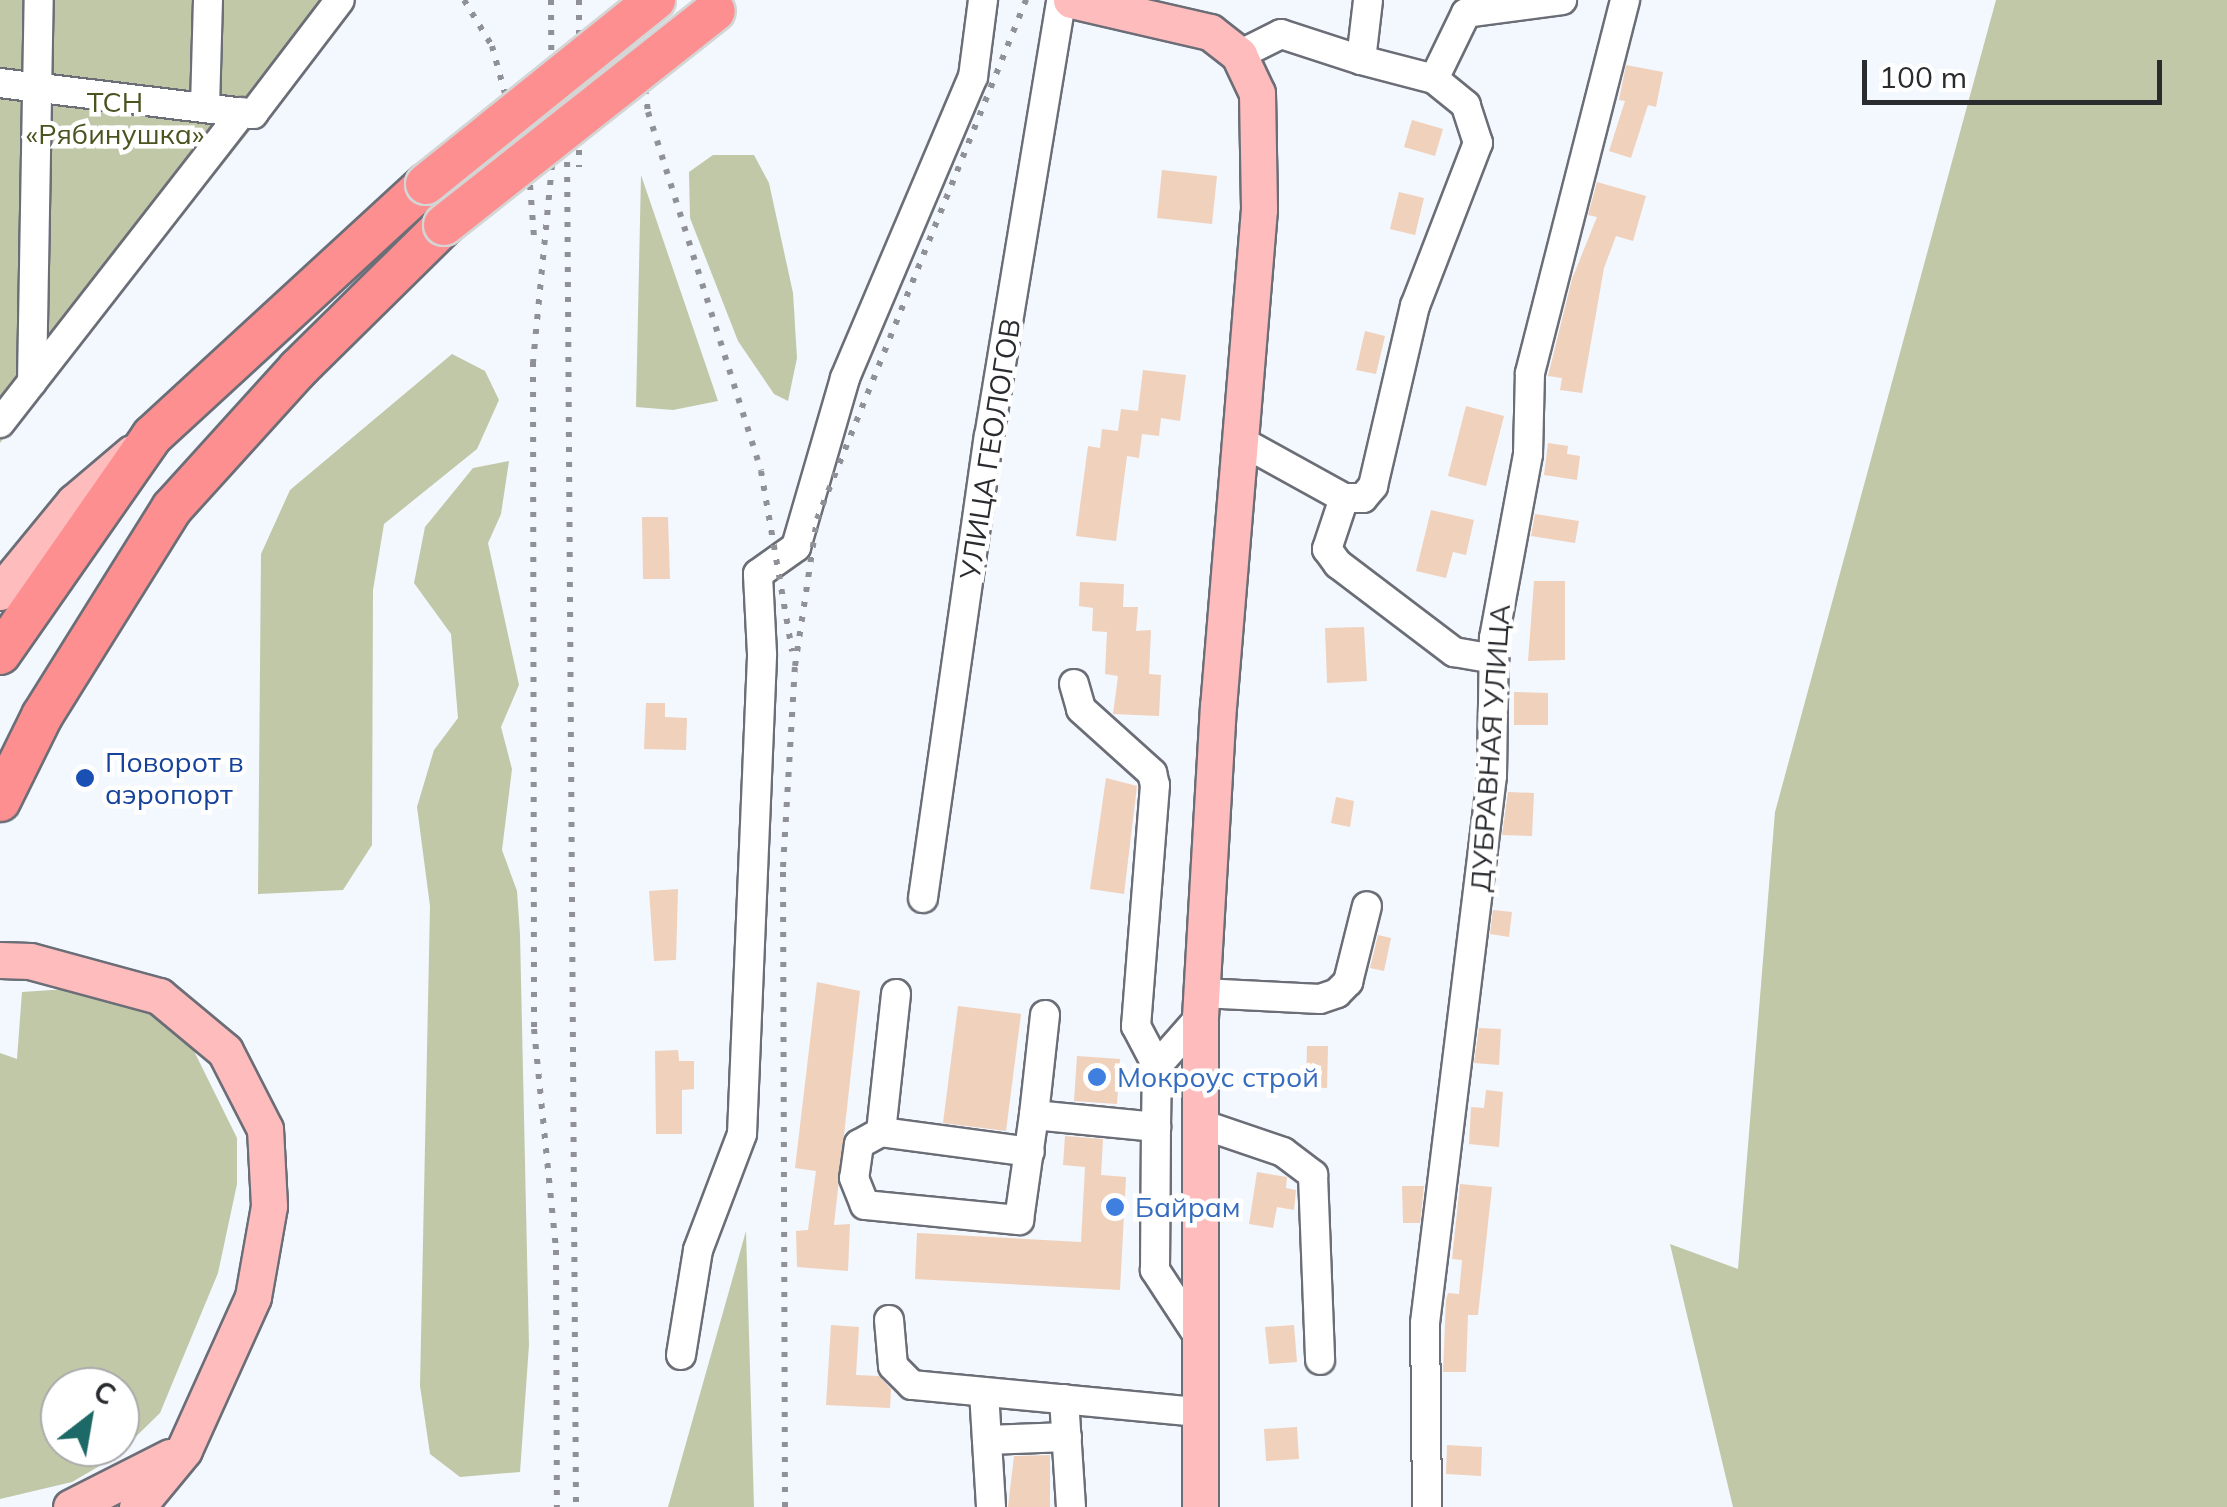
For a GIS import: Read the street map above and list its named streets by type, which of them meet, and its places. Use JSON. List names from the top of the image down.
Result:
{
  "streets": {
    "street": ["УЛИЦА ГЕОЛОГОВ", "ДУБРАВНАЯ УЛИЦА"]
  },
  "parks": ["ТСН «Рябинушка»"],
  "places": ["Поворот в аэропорт", "Мокроус строй", "Байрам"],
  "scale_bar": "100 m",
  "north": "top right"
}
